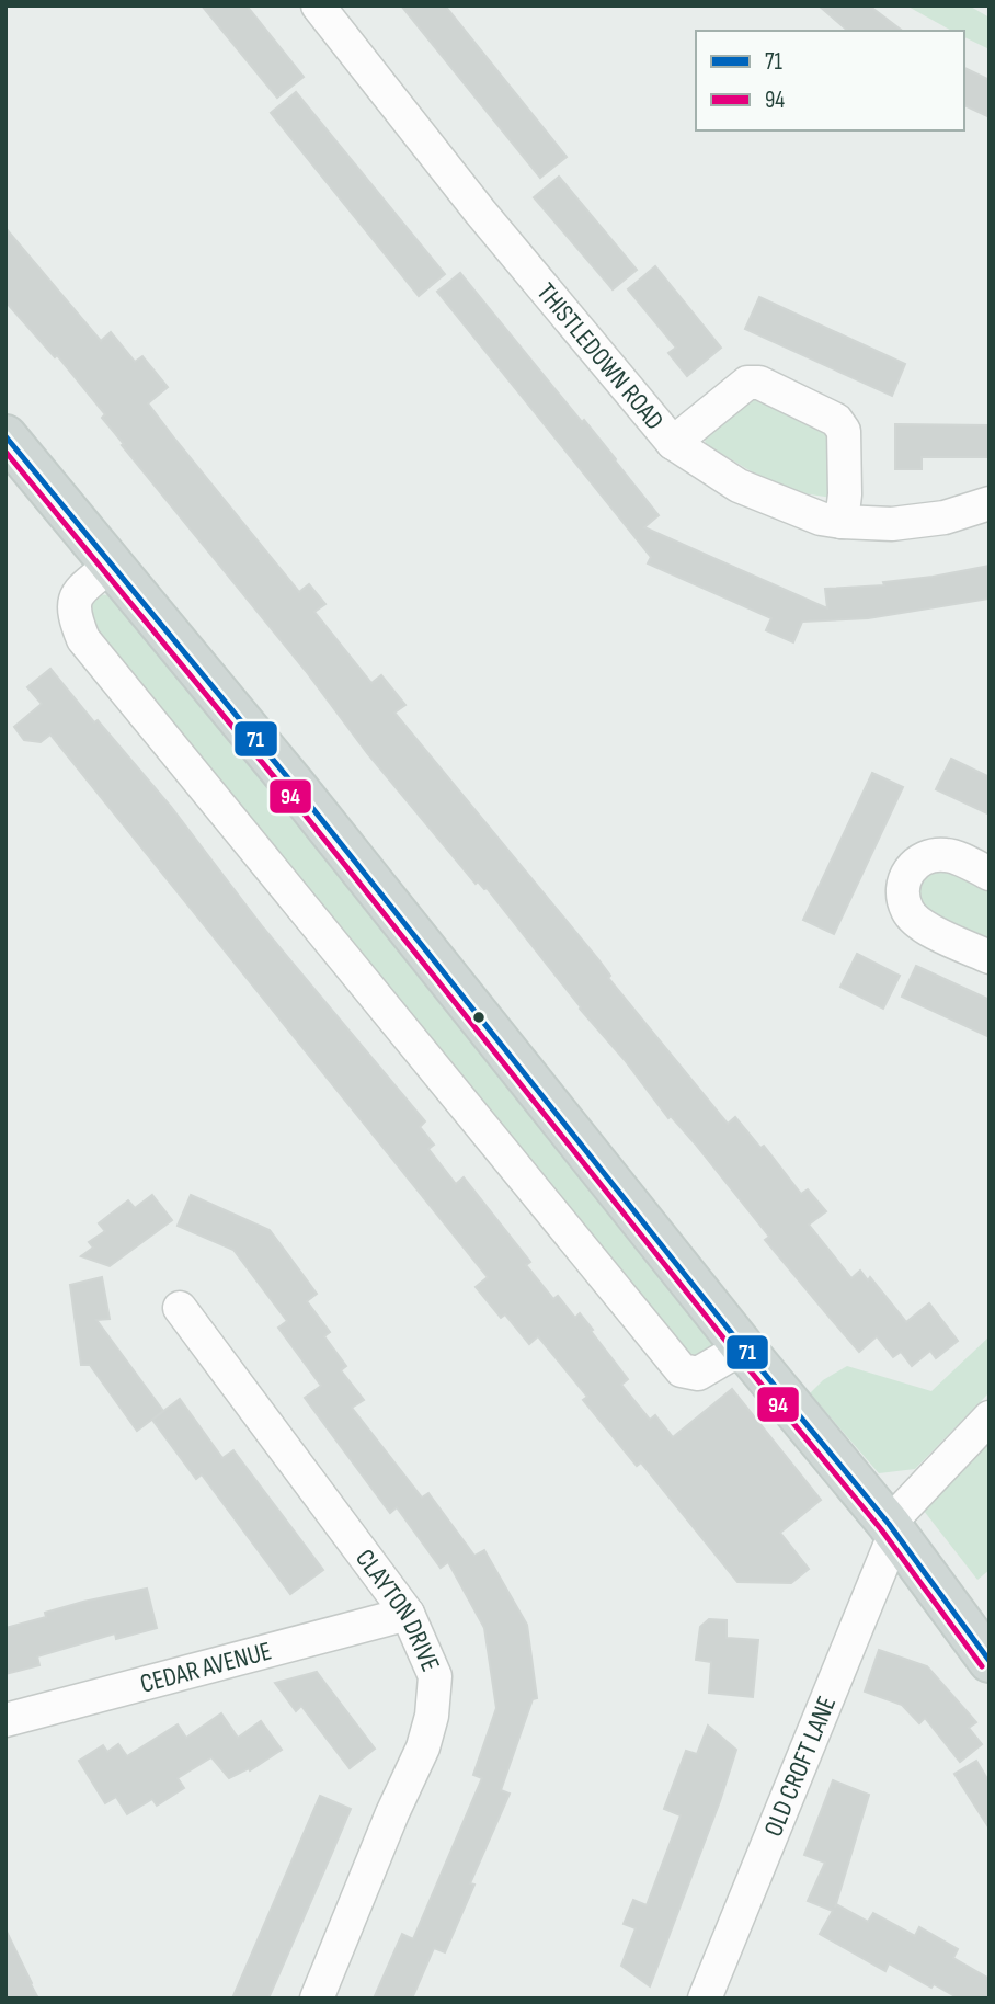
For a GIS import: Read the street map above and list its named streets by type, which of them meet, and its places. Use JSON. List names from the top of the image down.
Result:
{
  "streets": {
    "street": [
      "THISTLEDOWN ROAD",
      "CLAYTON DRIVE",
      "CEDAR AVENUE",
      "OLD CROFT LANE"
    ]
  },
  "crossings": [
    ["CLAYTON DRIVE", "CEDAR AVENUE"]
  ],
  "lines": ["transit line 71", "transit line 94"],
  "legend": ["71", "94"]
}
